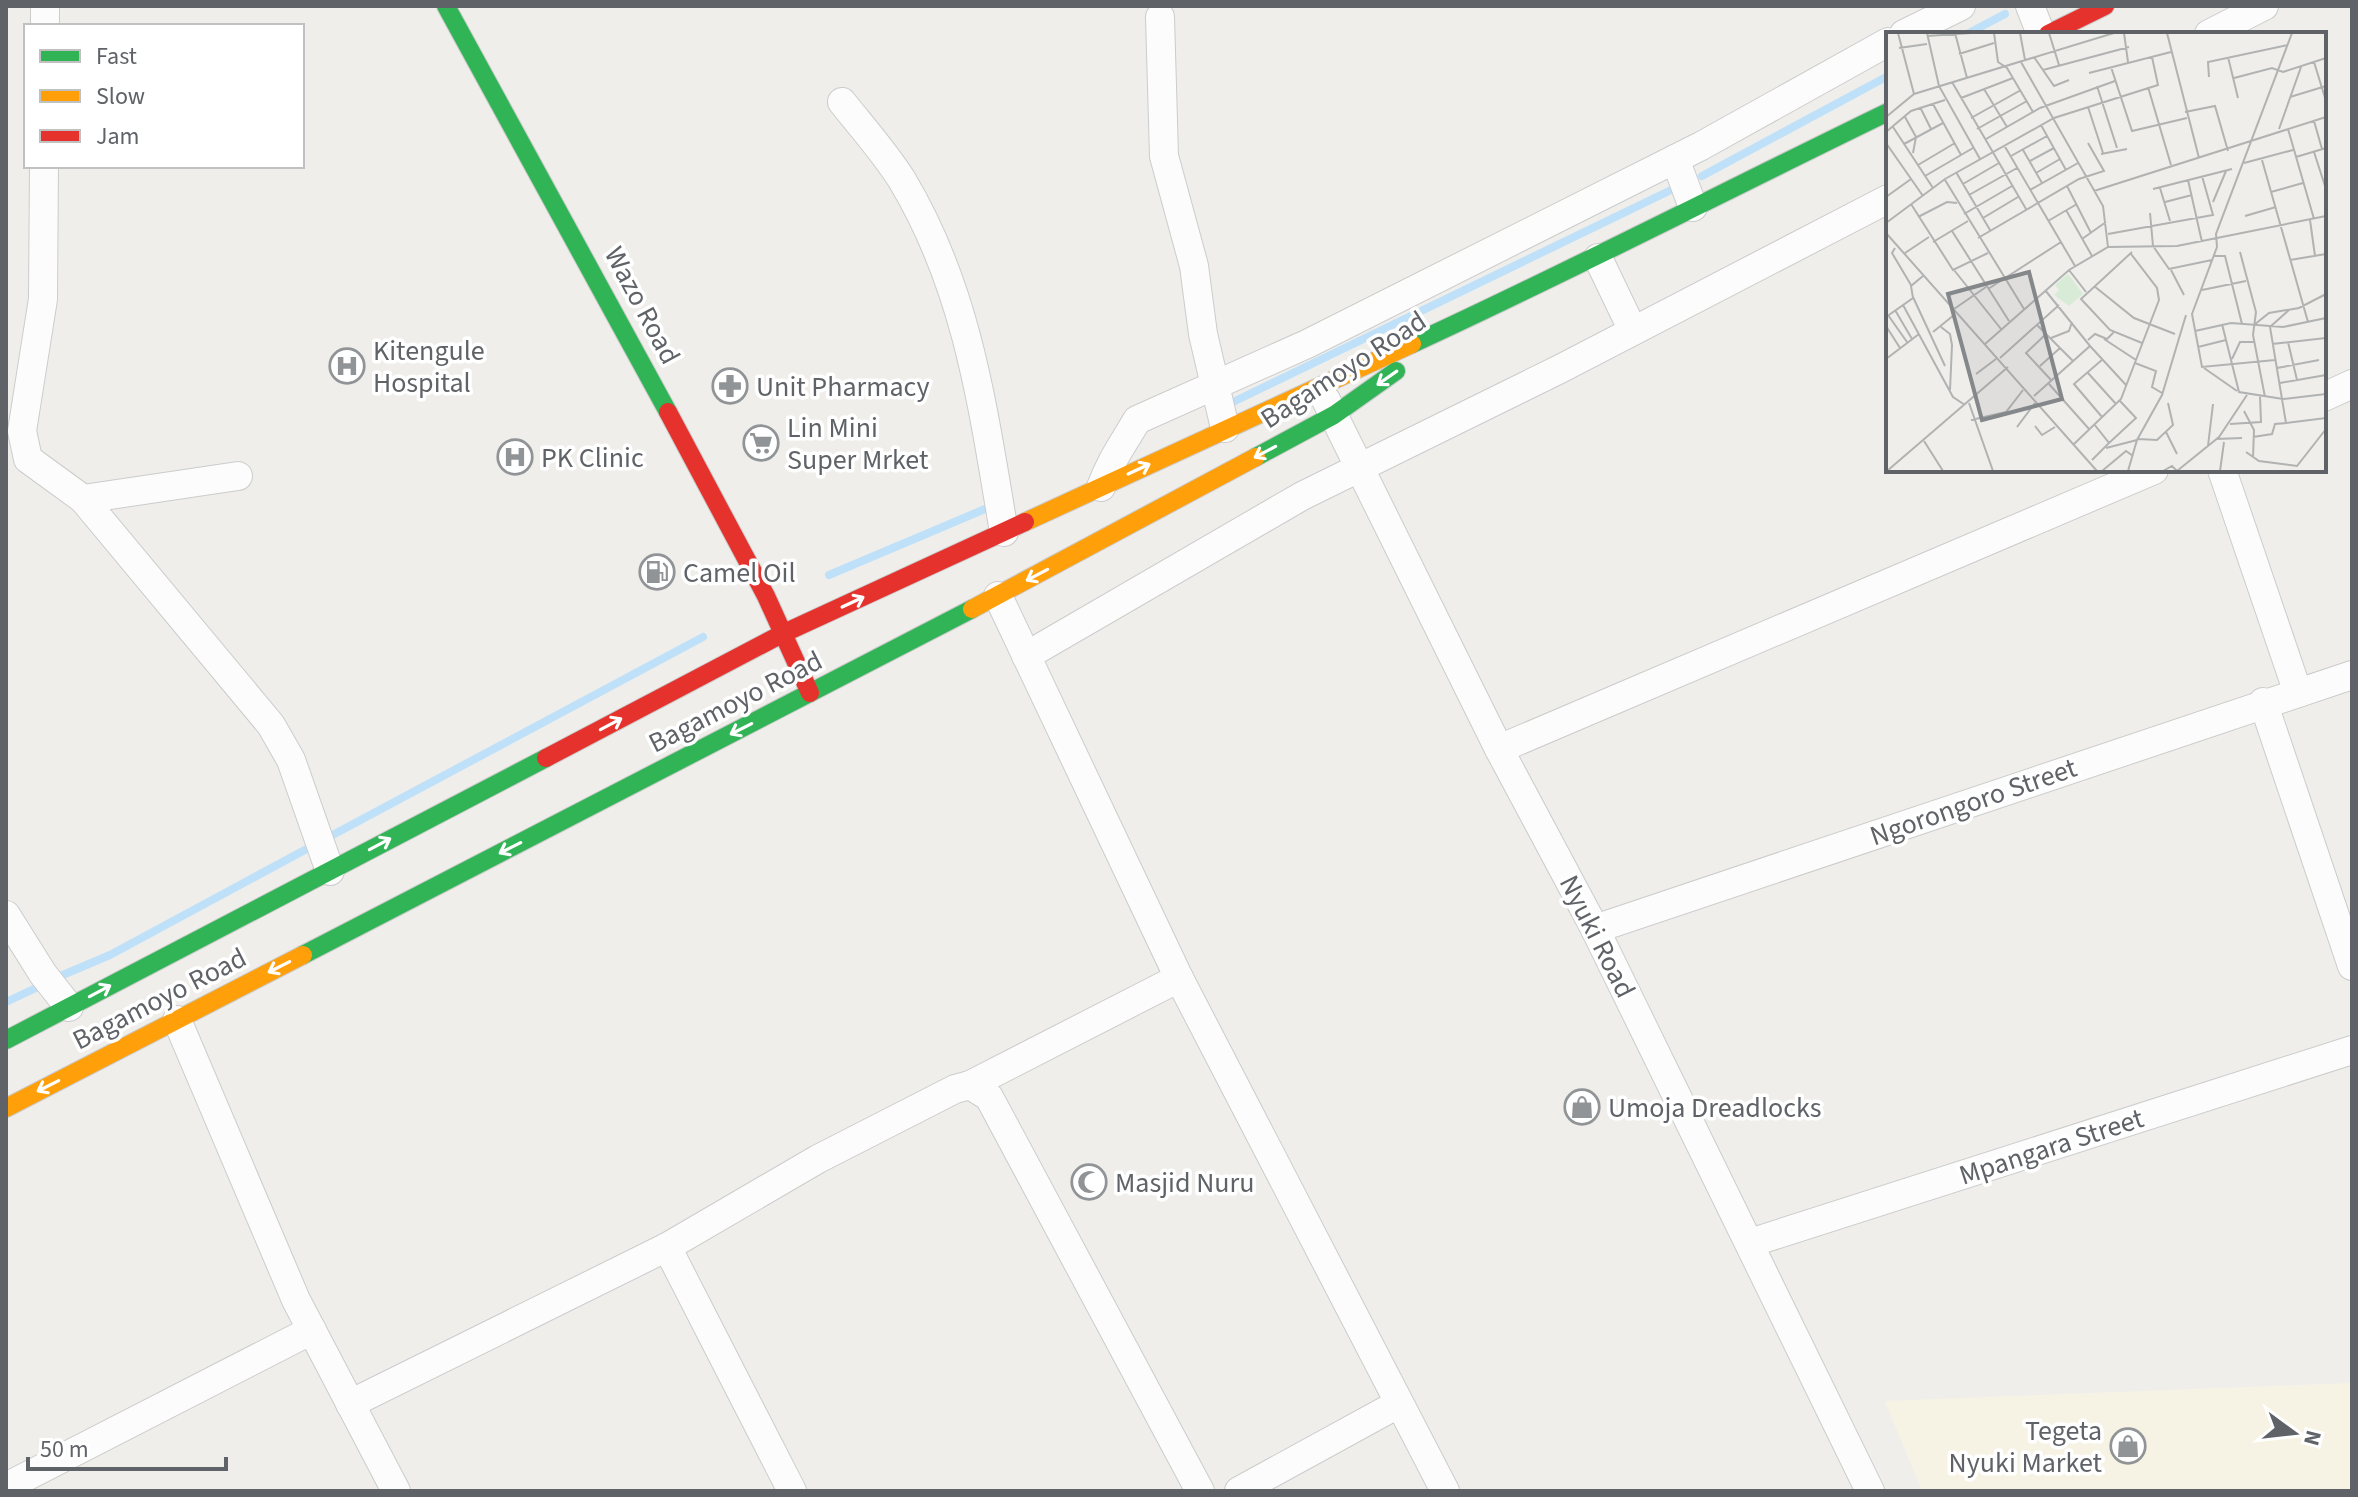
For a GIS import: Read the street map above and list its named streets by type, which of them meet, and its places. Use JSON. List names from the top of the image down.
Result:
{
  "streets": {
    "main road": ["Wazo Road", "Bagamoyo Road"],
    "street": ["Ngorongoro Street", "Nyuki Road", "Mpangara Street"]
  },
  "crossings": [
    ["Wazo Road", "Bagamoyo Road"],
    ["Bagamoyo Road", "Nyuki Road"],
    ["Ngorongoro Street", "Nyuki Road"],
    ["Nyuki Road", "Mpangara Street"]
  ],
  "places": {
    "hospital": ["Kitengule Hospital", "PK Clinic"],
    "pharmacy": ["Unit Pharmacy"],
    "supermarket": ["Lin Mini Super Mrket"],
    "fuel station": ["Camel Oil"],
    "shop": ["Umoja Dreadlocks", "Tegeta Nyuki Market"],
    "mosque": ["Masjid Nuru"]
  },
  "legend": ["Fast", "Slow", "Jam"],
  "scale_bar": "50 m",
  "north": "right"
}
